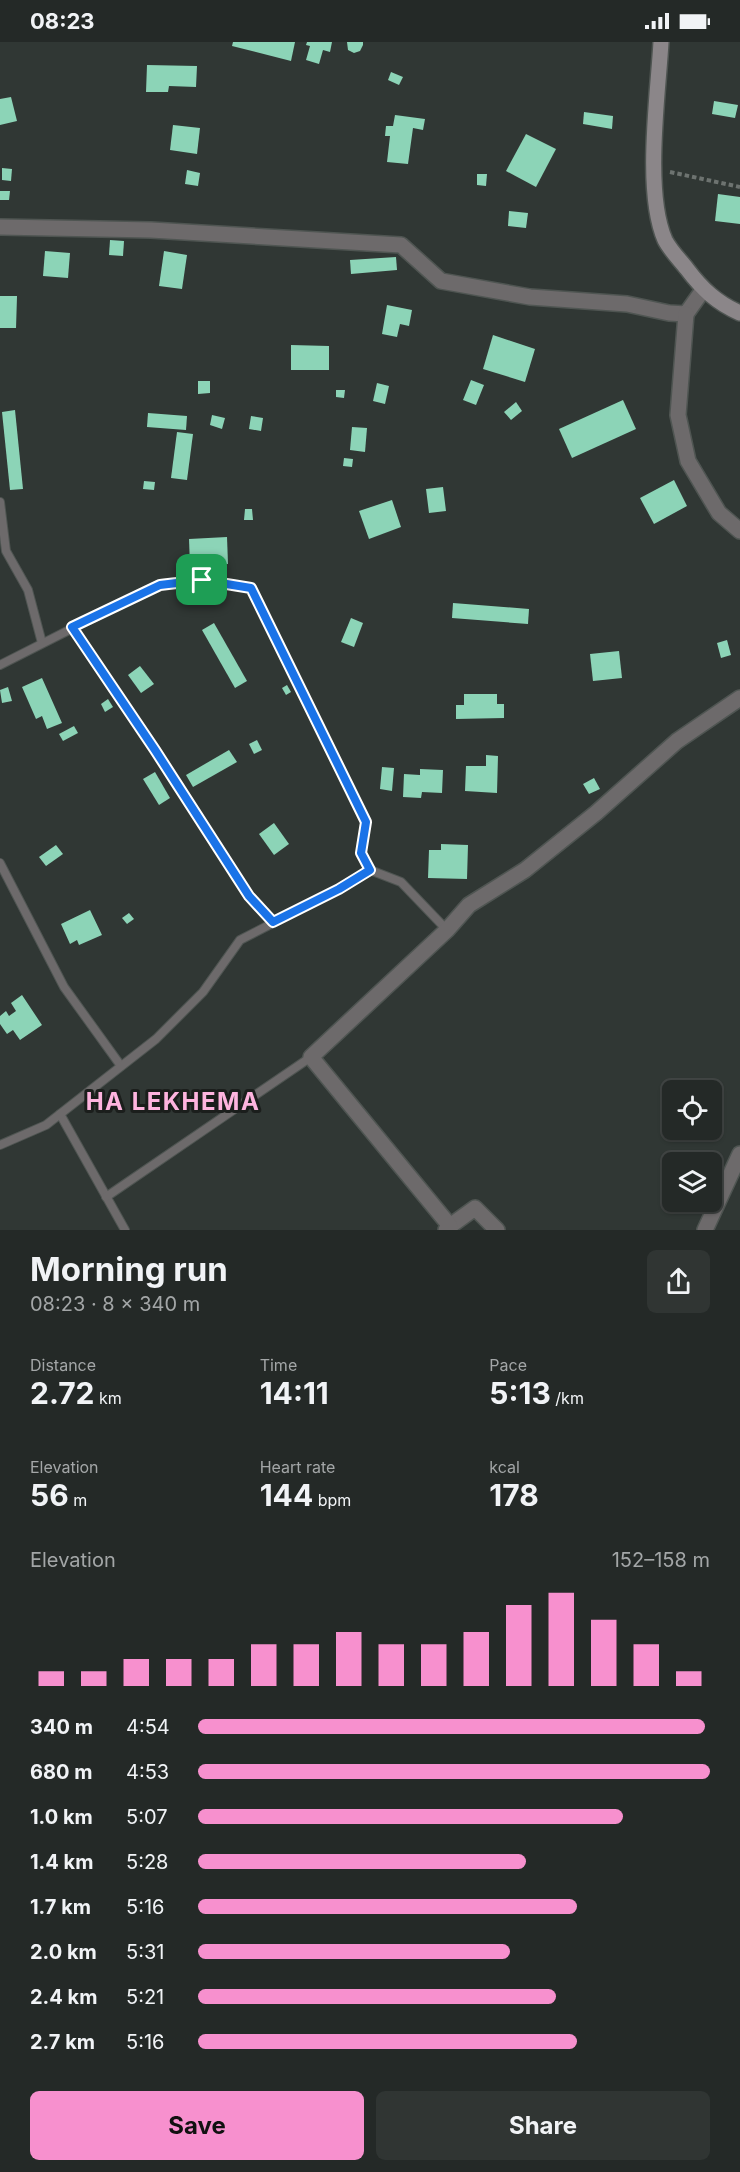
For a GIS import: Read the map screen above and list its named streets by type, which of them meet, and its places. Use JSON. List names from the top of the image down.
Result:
{
  "districts": ["HA LEKHEMA"],
  "page": {
    "status": "08:23",
    "heading": ["Morning run", "08:23 · 8 × 340 m"],
    "stats": [
      ["Distance", "2.72 km"],
      ["Time", "14:11"],
      ["Pace", "5:13 /km"],
      ["Elevation", "56 m"],
      ["Heart rate", "144 bpm"],
      ["kcal", "178"]
    ],
    "chart": ["Elevation", "152–158 m"],
    "list": [
      {
        "name": "340 m",
        "note": "4:54"
      },
      {
        "name": "680 m",
        "note": "4:53"
      },
      {
        "name": "1.0 km",
        "note": "5:07"
      },
      {
        "name": "1.4 km",
        "note": "5:28"
      },
      {
        "name": "1.7 km",
        "note": "5:16"
      },
      {
        "name": "2.0 km",
        "note": "5:31"
      },
      {
        "name": "2.4 km",
        "note": "5:21"
      },
      {
        "name": "2.7 km",
        "note": "5:16"
      }
    ],
    "buttons": ["Save", "Share"]
  }
}
